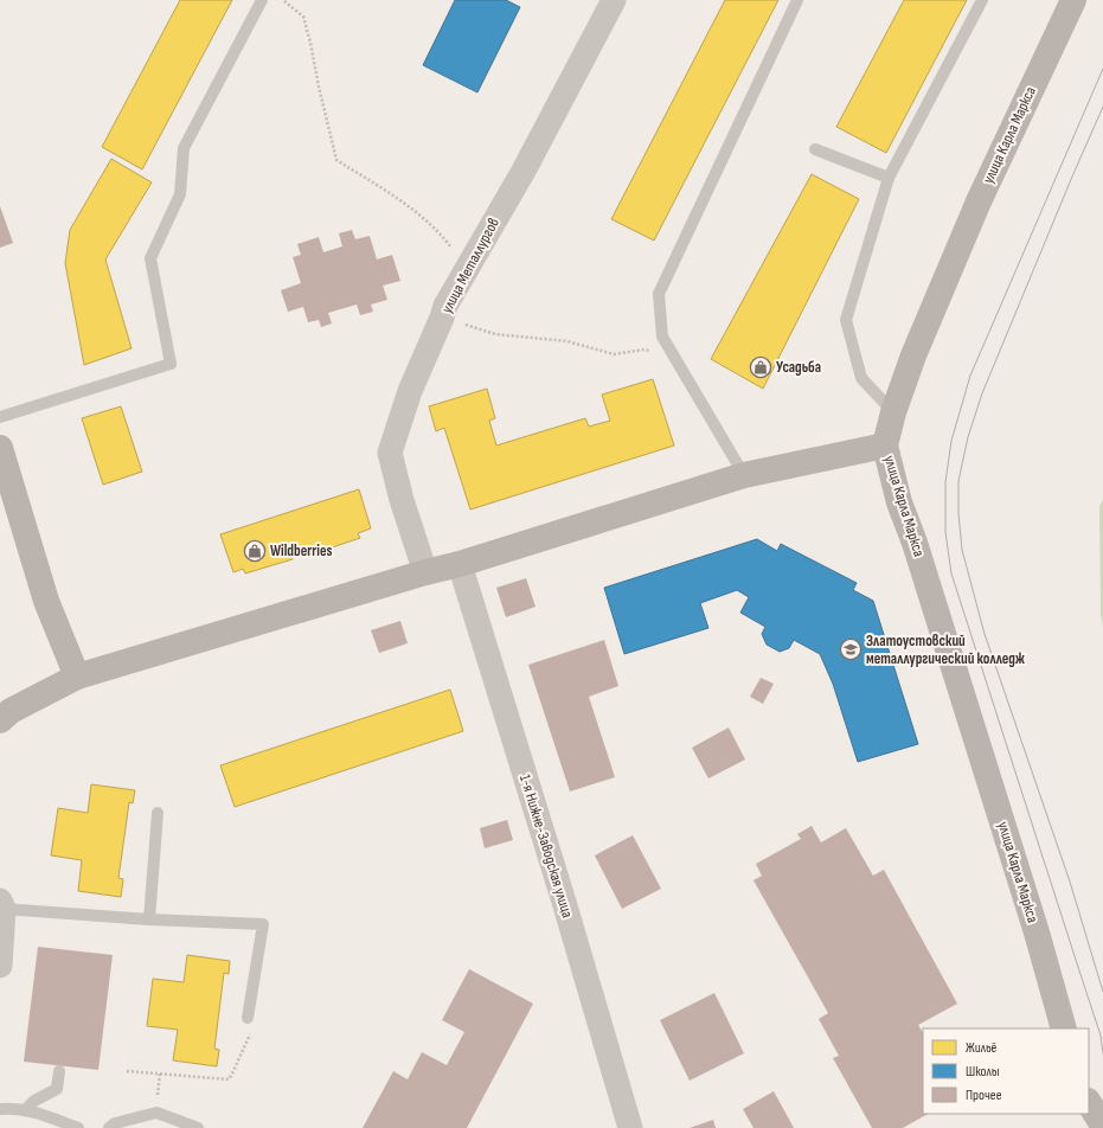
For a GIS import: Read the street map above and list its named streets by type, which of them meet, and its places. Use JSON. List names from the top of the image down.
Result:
{
  "streets": {
    "main road": ["улица Карла Маркса"],
    "street": ["улица Металлургов", "1-я Нижне-Заводская улица"]
  },
  "places": {
    "shop": ["Усадьба", "Wildberries"],
    "school or university": ["Златоустовский металлургический колледж"]
  },
  "legend": ["Жильё", "Школы", "Прочее"]
}
